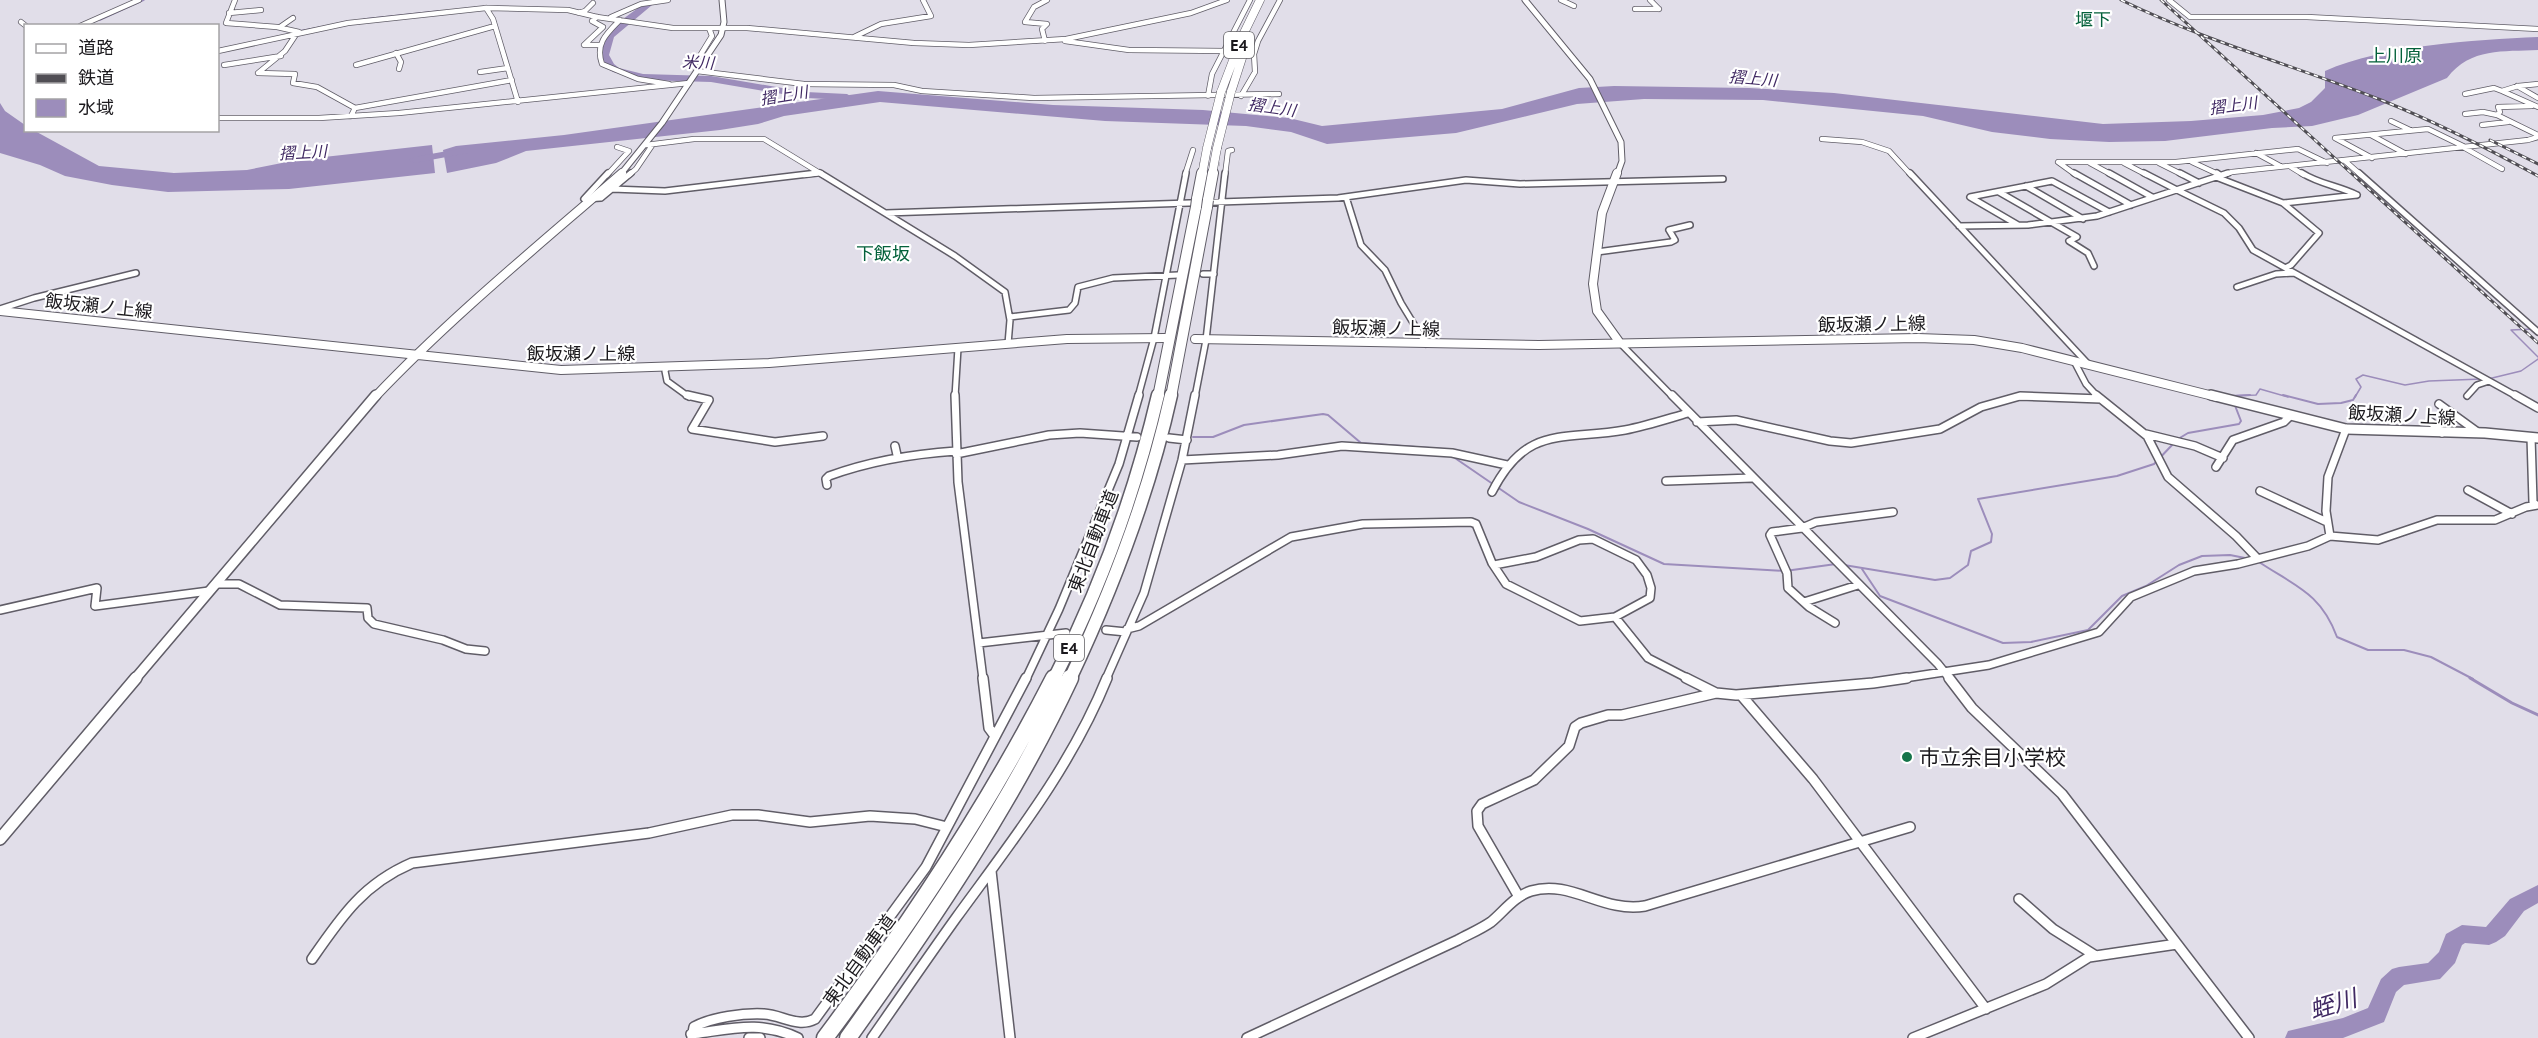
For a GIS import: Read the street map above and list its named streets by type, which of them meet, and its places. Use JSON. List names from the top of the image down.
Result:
{
  "streets": {
    "highway": ["E4", "東北自動車道"],
    "main road": ["飯坂瀬ノ上線"]
  },
  "districts": ["堰下", "上川原", "下飯坂"],
  "water": ["米川", "摺上川", "蛭川"],
  "places": ["市立余目小学校"],
  "legend": ["道路", "鉄道", "水域"]
}
